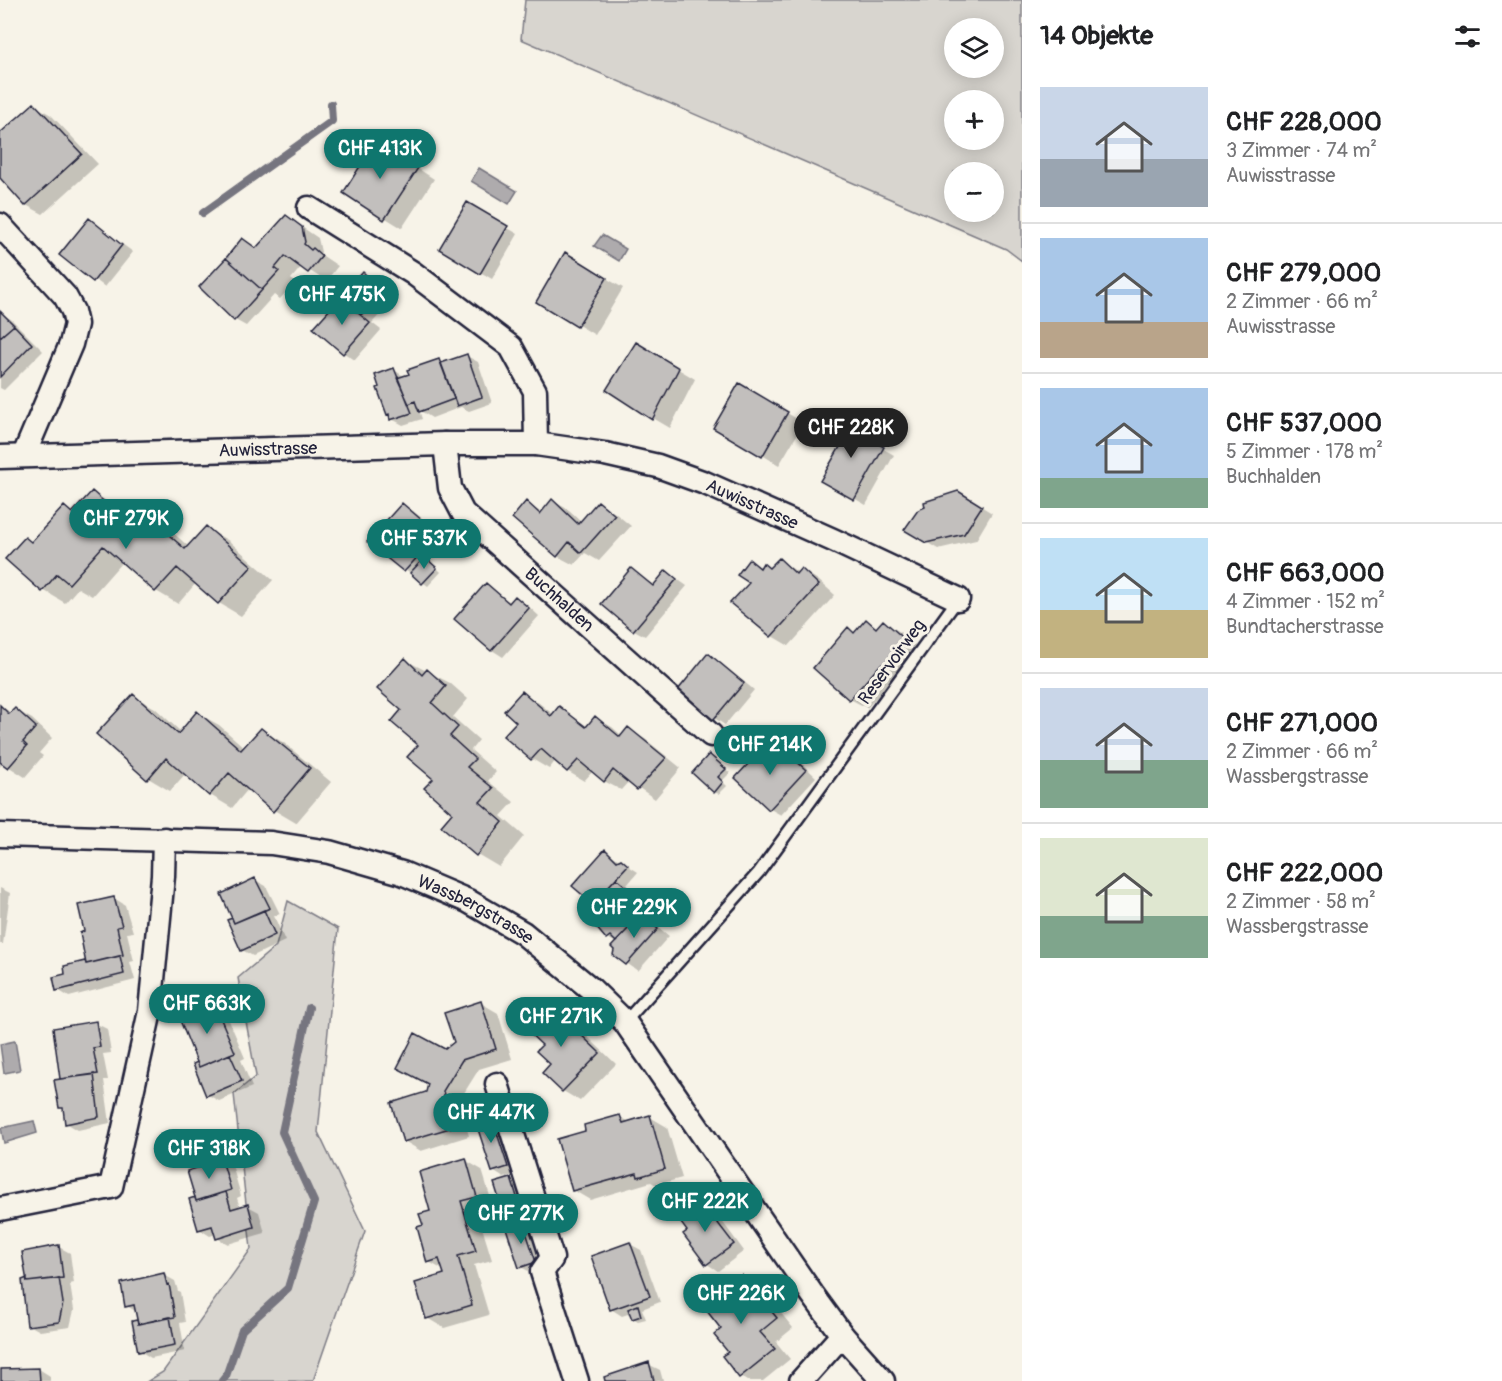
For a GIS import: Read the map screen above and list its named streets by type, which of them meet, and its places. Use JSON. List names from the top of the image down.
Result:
{
  "streets": {
    "street": ["Auwisstrasse", "Buchhalden", "Wassbergstrasse"],
    "lane": ["Reservoirweg"]
  },
  "crossings": [
    ["Auwisstrasse", "Buchhalden"],
    ["Auwisstrasse", "Reservoirweg"],
    ["Reservoirweg", "Wassbergstrasse"]
  ],
  "page": {
    "heading": "14 Objekte",
    "map_buttons": ["+", "−"],
    "list": [
      {
        "name": "CHF 228,000",
        "note": "3 Zimmer · 74 m² · Auwisstrasse"
      },
      {
        "name": "CHF 279,000",
        "note": "2 Zimmer · 66 m² · Auwisstrasse"
      },
      {
        "name": "CHF 537,000",
        "note": "5 Zimmer · 178 m² · Buchhalden"
      },
      {
        "name": "CHF 663,000",
        "note": "4 Zimmer · 152 m² · Bundtacherstrasse"
      },
      {
        "name": "CHF 271,000",
        "note": "2 Zimmer · 66 m² · Wassbergstrasse"
      },
      {
        "name": "CHF 222,000",
        "note": "2 Zimmer · 58 m² · Wassbergstrasse"
      }
    ],
    "price": [
      "CHF 413K",
      "CHF 475K",
      "CHF 228K",
      "CHF 279K",
      "CHF 537K",
      "CHF 214K",
      "CHF 229K",
      "CHF 663K",
      "CHF 271K",
      "CHF 447K",
      "CHF 318K",
      "CHF 222K",
      "CHF 277K",
      "CHF 226K"
    ]
  }
}
